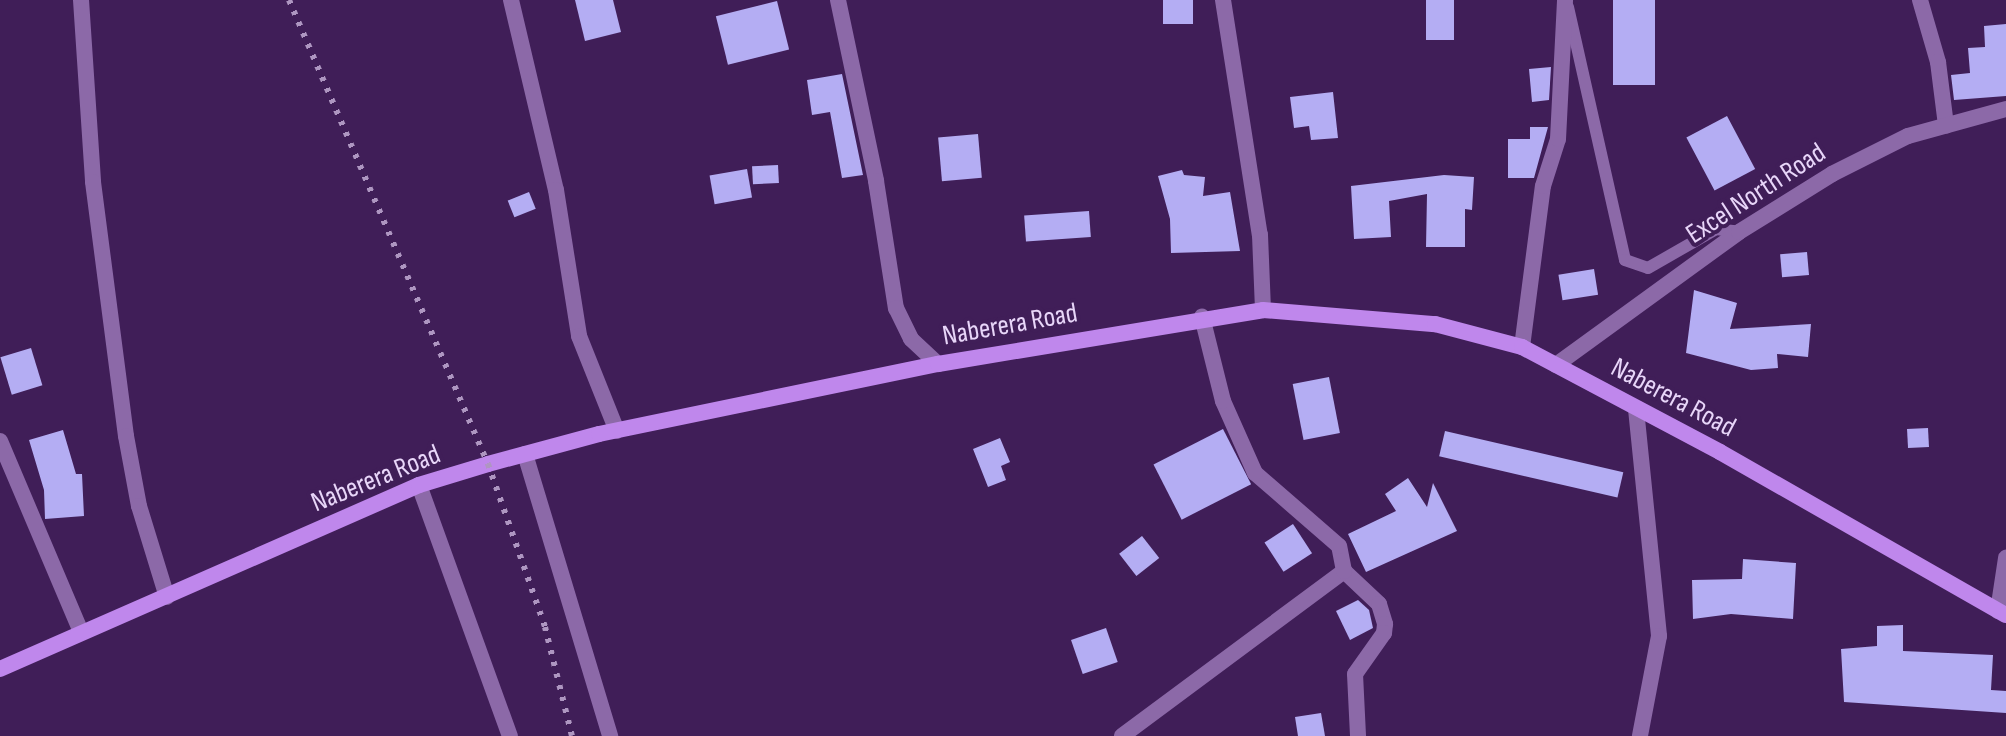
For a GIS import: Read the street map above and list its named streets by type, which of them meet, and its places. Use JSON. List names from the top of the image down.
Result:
{
  "streets": {
    "street": ["Excel North Road", "Naberera Road"]
  },
  "crossings": [
    ["Excel North Road", "Naberera Road"]
  ]
}
